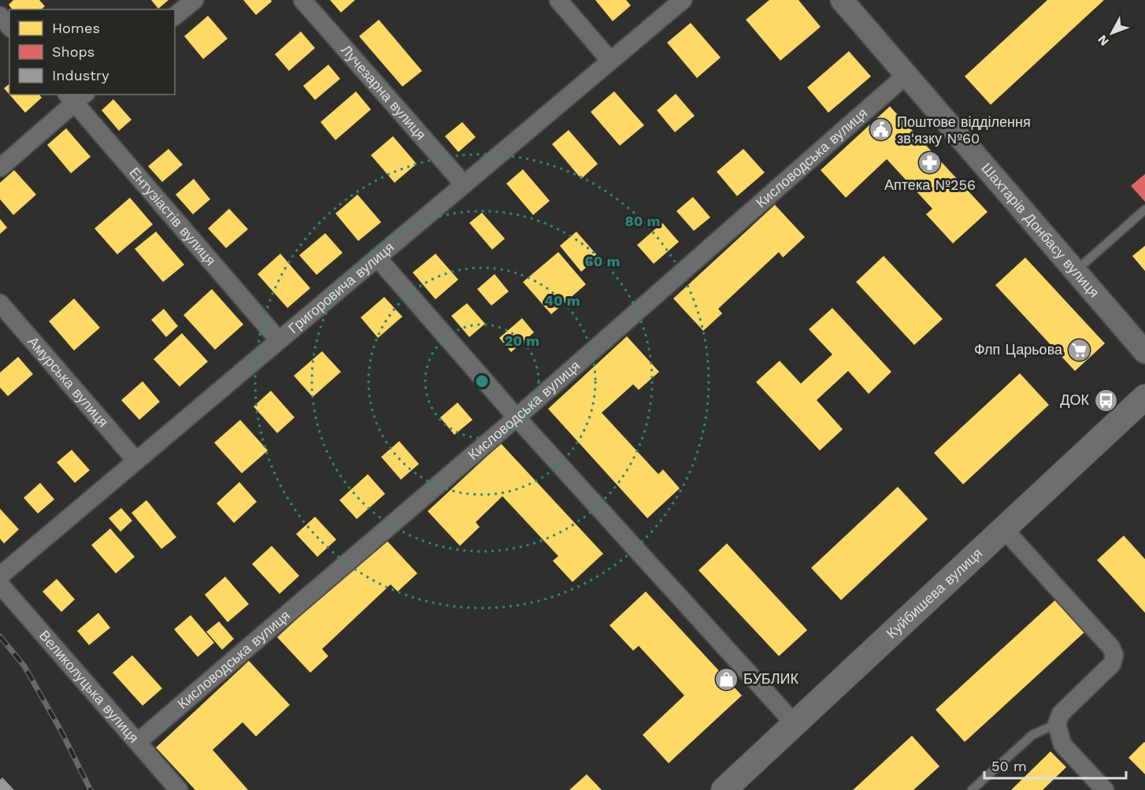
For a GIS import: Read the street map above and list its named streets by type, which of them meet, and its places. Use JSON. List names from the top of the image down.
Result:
{
  "streets": {
    "main road": ["Куйбишева вулиця"],
    "street": [
      "Лучезарна вулиця",
      "Кисловодська вулиця",
      "Ентузіастів вулиця",
      "Шахтарів Донбасу вулиця",
      "Григоровича вулиця",
      "Амурська вулиця",
      "Великолуцька вулиця"
    ]
  },
  "crossings": [
    ["Лучезарна вулиця", "Григоровича вулиця"],
    ["Кисловодська вулиця", "Шахтарів Донбасу вулиця"],
    ["Кисловодська вулиця", "Великолуцька вулиця"],
    ["Ентузіастів вулиця", "Григоровича вулиця"],
    ["Григоровича вулиця", "Амурська вулиця"]
  ],
  "places": {
    "public building": ["Поштове відділення зв'язку №60"],
    "pharmacy": ["Аптека №256"],
    "supermarket": ["Флп Царьова"],
    "bus stop": ["ДОК"],
    "shop": ["БУБЛИК"]
  },
  "legend": ["Homes", "Shops", "Industry"],
  "scale_bar": "50 m",
  "north": "bottom left",
  "rings": [
    "80 m",
    "60 m",
    "40 m",
    "20 m"
  ]
}
